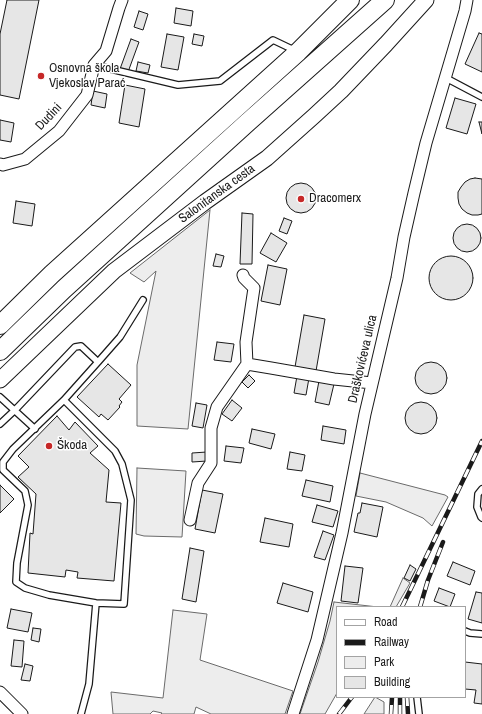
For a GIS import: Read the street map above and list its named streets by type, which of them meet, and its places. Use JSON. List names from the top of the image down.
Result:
{
  "streets": {
    "main road": ["Salonitanska cesta"],
    "street": ["Dudini", "Draškovićeva ulica"]
  },
  "places": ["Osnovna škola Vjekoslav Parać", "Dracomerx", "Škoda"],
  "legend": [
    "Road",
    "Railway",
    "Park",
    "Building"
  ]
}
